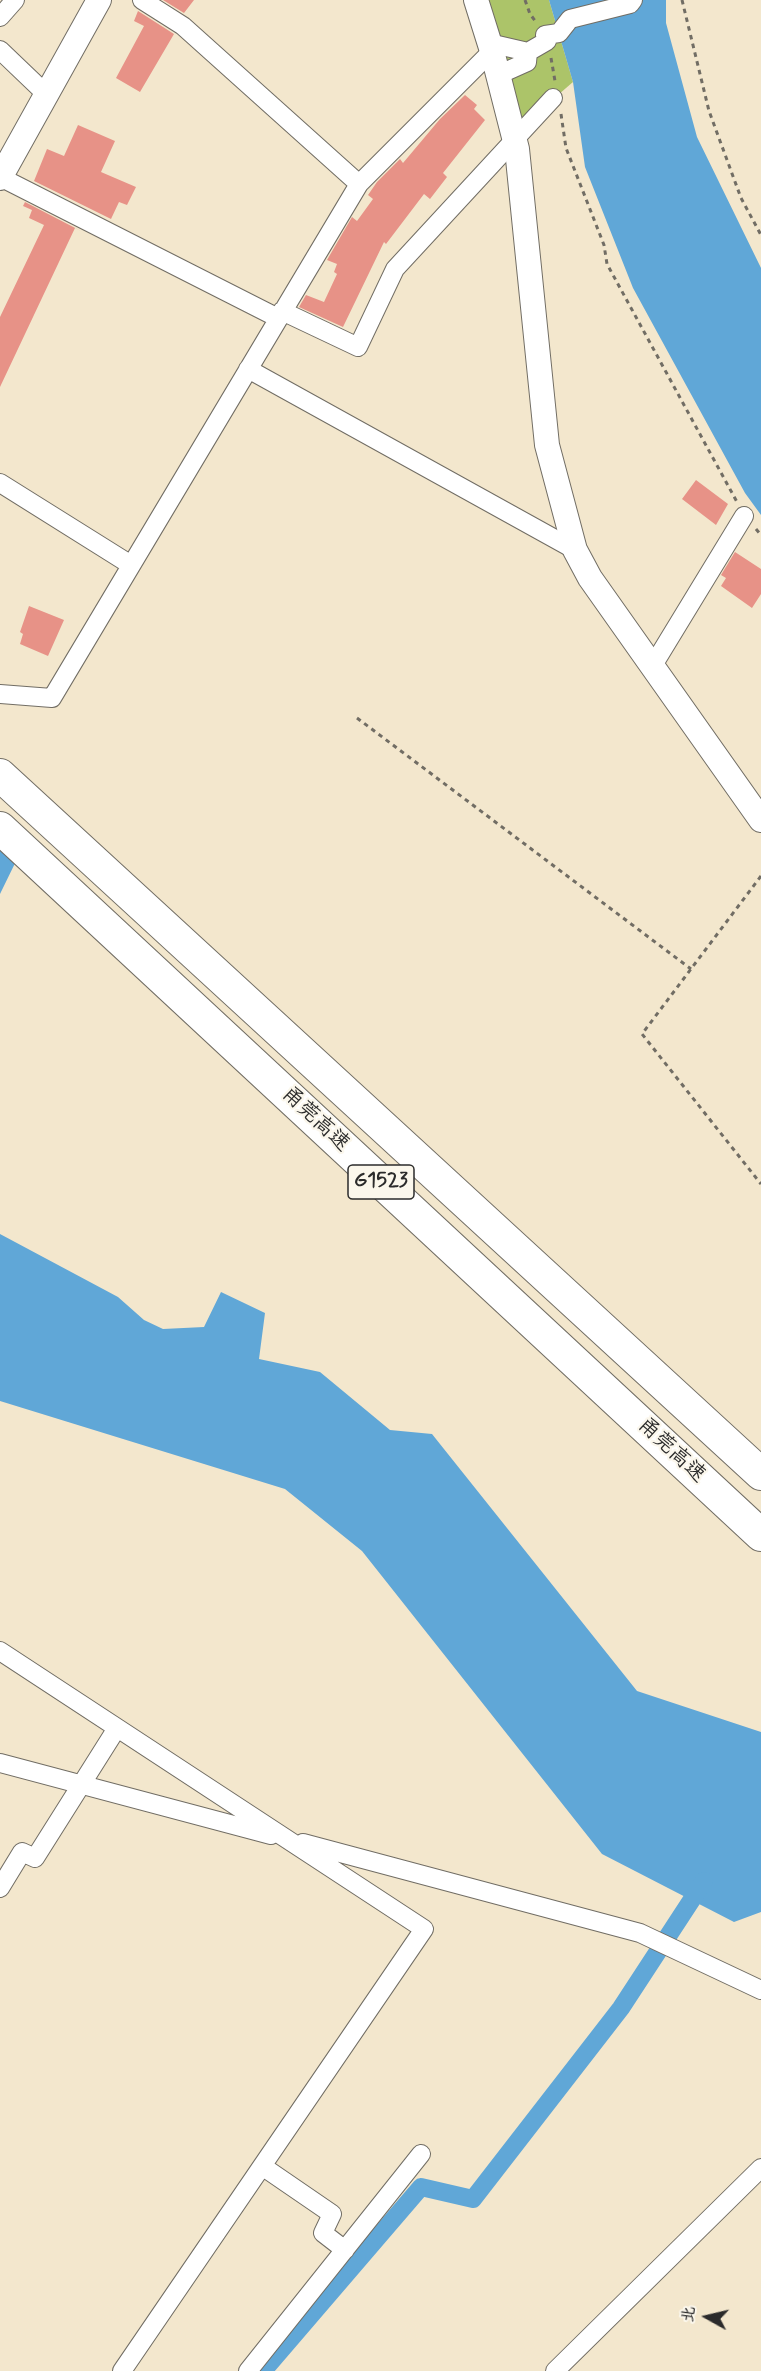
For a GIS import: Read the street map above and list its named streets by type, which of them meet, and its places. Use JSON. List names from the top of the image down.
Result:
{
  "streets": {
    "highway": ["甬莞高速", "G1523"]
  },
  "north": "left"
}
